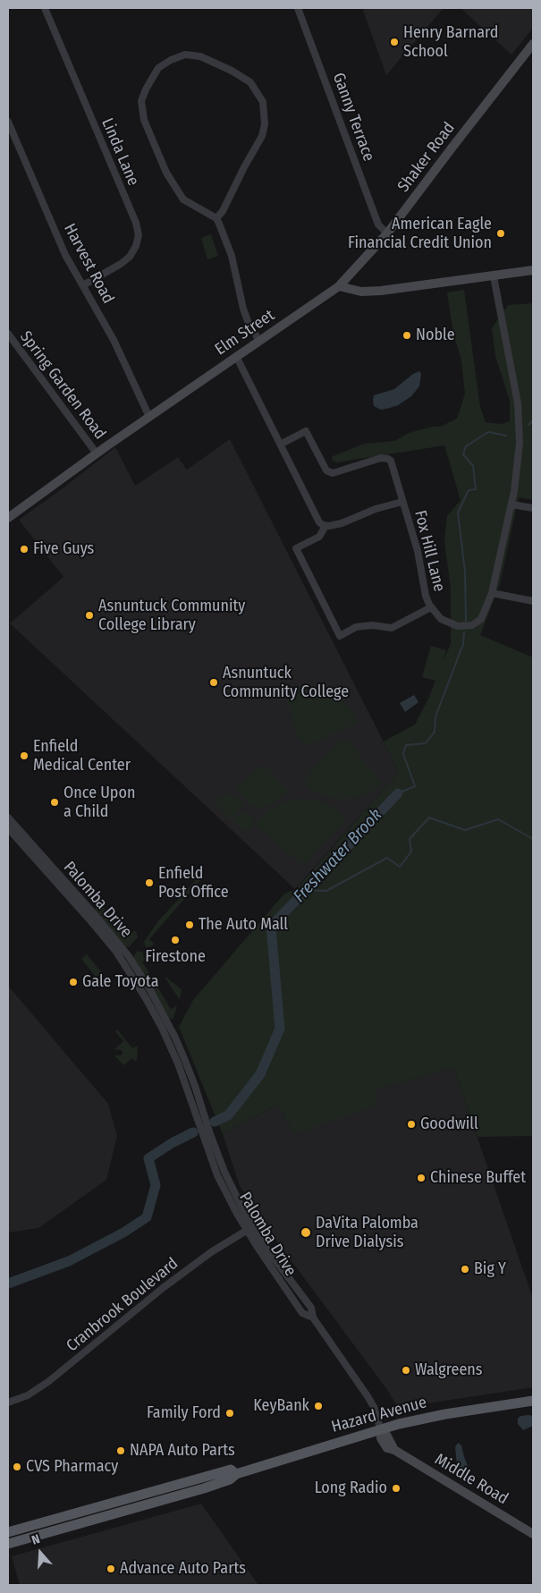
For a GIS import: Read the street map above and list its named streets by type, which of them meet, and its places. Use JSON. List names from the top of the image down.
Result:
{
  "streets": {
    "main road": [
      "Shaker Road",
      "Elm Street",
      "Hazard Avenue",
      "Middle Road"
    ],
    "street": [
      "Ganny Terrace",
      "Linda Lane",
      "Harvest Road",
      "Spring Garden Road",
      "Fox Hill Lane",
      "Palomba Drive",
      "Cranbrook Boulevard"
    ]
  },
  "crossings": [
    ["Ganny Terrace", "Shaker Road"],
    ["Linda Lane", "Harvest Road"],
    ["Shaker Road", "Elm Street"],
    ["Harvest Road", "Elm Street"],
    ["Elm Street", "Spring Garden Road"],
    ["Palomba Drive", "Cranbrook Boulevard"],
    ["Palomba Drive", "Hazard Avenue"],
    ["Palomba Drive", "Middle Road"],
    ["Hazard Avenue", "Middle Road"]
  ],
  "water": ["Freshwater Brook"],
  "places": [
    "Henry Barnard School",
    "American Eagle Financial Credit Union",
    "Noble",
    "Five Guys",
    "Asnuntuck Community College Library",
    "Asnuntuck Community College",
    "Enfield Medical Center",
    "Once Upon a Child",
    "Enfield Post Office",
    "The Auto Mall",
    "Firestone",
    "Gale Toyota",
    "Goodwill",
    "Chinese Buffet",
    "DaVita Palomba Drive Dialysis",
    "Big Y",
    "Walgreens",
    "KeyBank",
    "Family Ford",
    "NAPA Auto Parts",
    "CVS Pharmacy",
    "Long Radio",
    "Advance Auto Parts"
  ],
  "north": "top"
}
